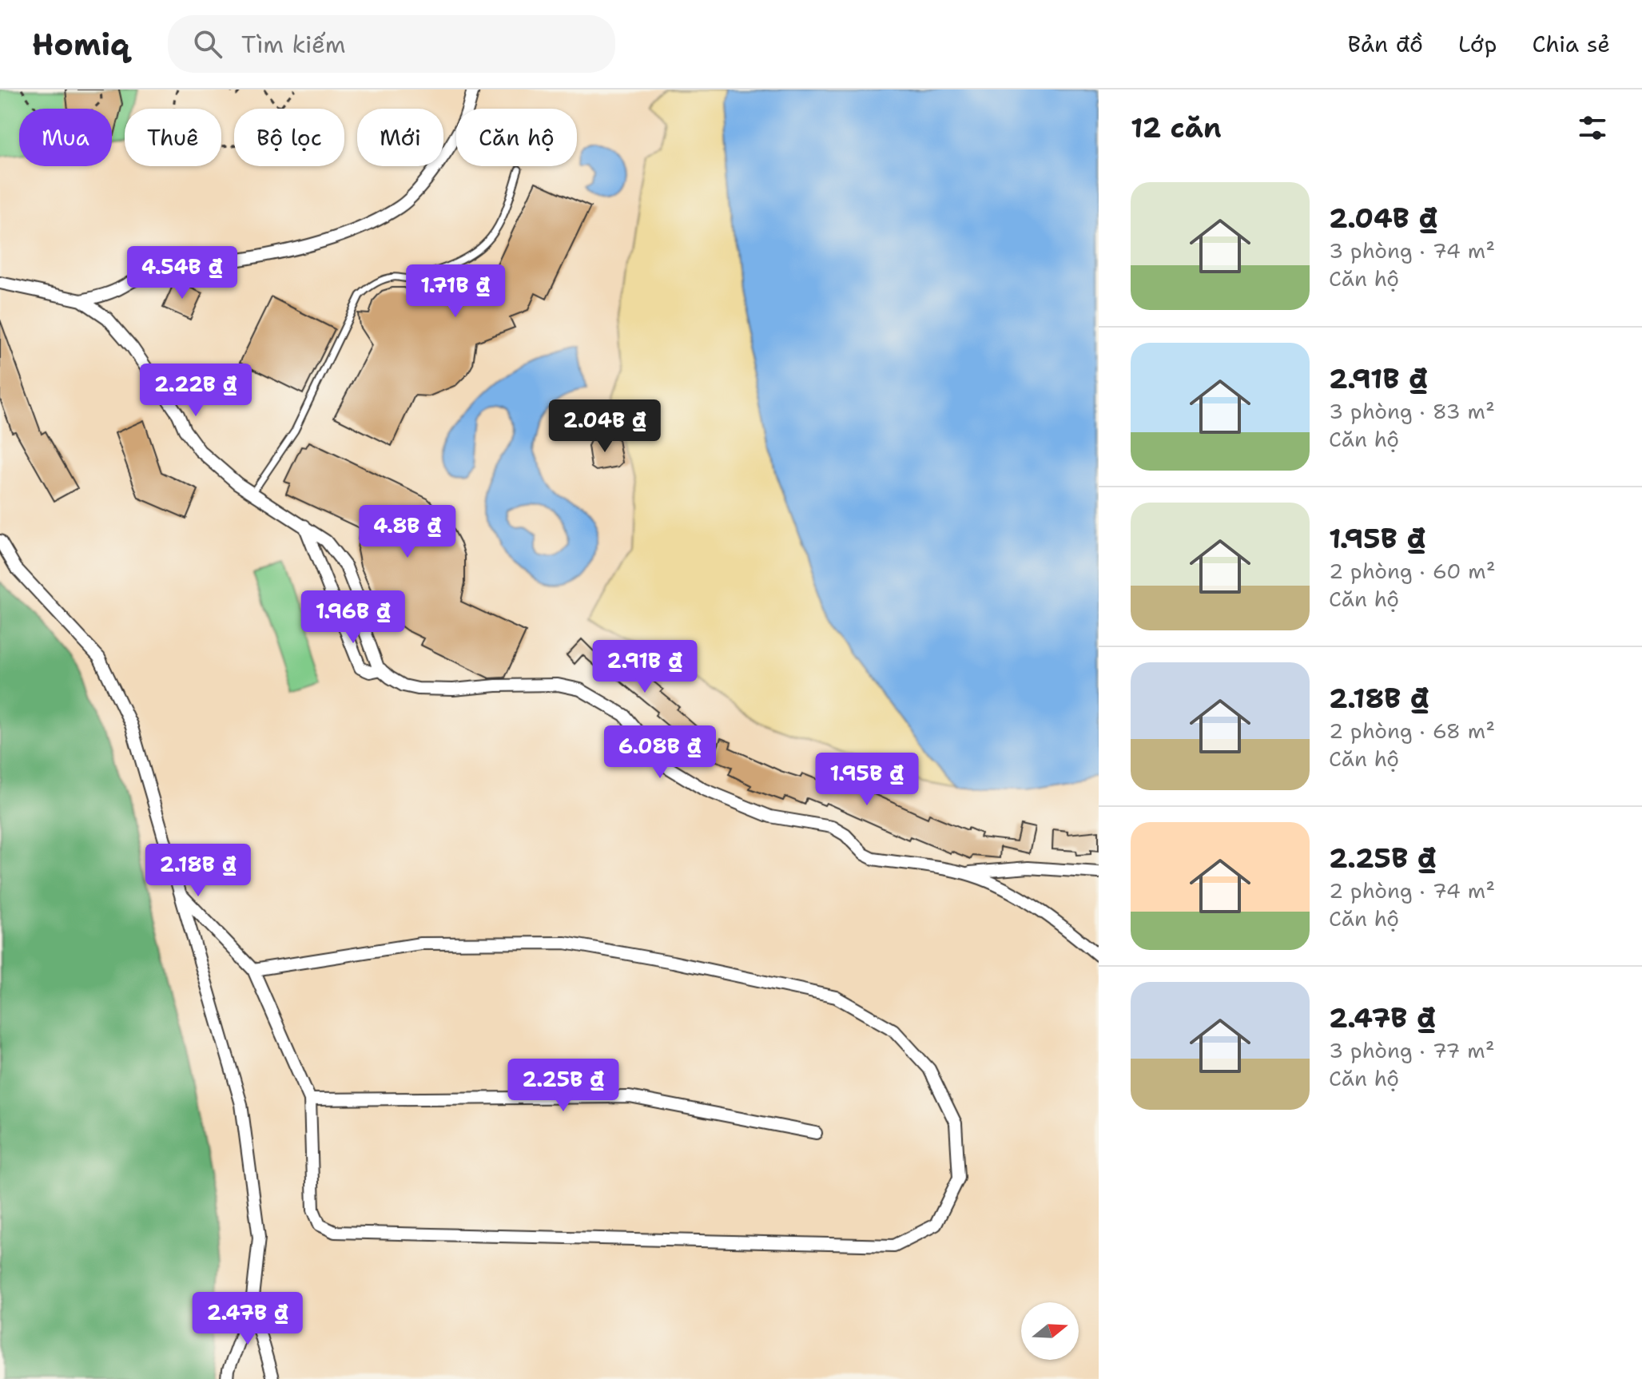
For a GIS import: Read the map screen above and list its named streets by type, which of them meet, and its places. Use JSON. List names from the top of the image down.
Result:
{
  "north": "right",
  "page": {
    "header": "Homiq",
    "search": "Tìm kiếm",
    "nav": ["Bản đồ", "Lớp", "Chia sẻ"],
    "heading": "12 căn",
    "chip": [
      "Mua",
      "Thuê",
      "Bộ lọc",
      "Mới",
      "Căn hộ"
    ],
    "list": [
      {
        "name": "2.04B ₫",
        "note": "3 phòng · 74 m² · Căn hộ"
      },
      {
        "name": "2.91B ₫",
        "note": "3 phòng · 83 m² · Căn hộ"
      },
      {
        "name": "1.95B ₫",
        "note": "2 phòng · 60 m² · Căn hộ"
      },
      {
        "name": "2.18B ₫",
        "note": "2 phòng · 68 m² · Căn hộ"
      },
      {
        "name": "2.25B ₫",
        "note": "2 phòng · 74 m² · Căn hộ"
      },
      {
        "name": "2.47B ₫",
        "note": "3 phòng · 77 m² · Căn hộ"
      }
    ],
    "price": [
      "4.54B ₫",
      "1.71B ₫",
      "2.22B ₫",
      "2.04B ₫",
      "4.8B ₫",
      "1.96B ₫",
      "2.91B ₫",
      "6.08B ₫",
      "1.95B ₫",
      "2.18B ₫",
      "2.25B ₫",
      "2.47B ₫"
    ]
  }
}
